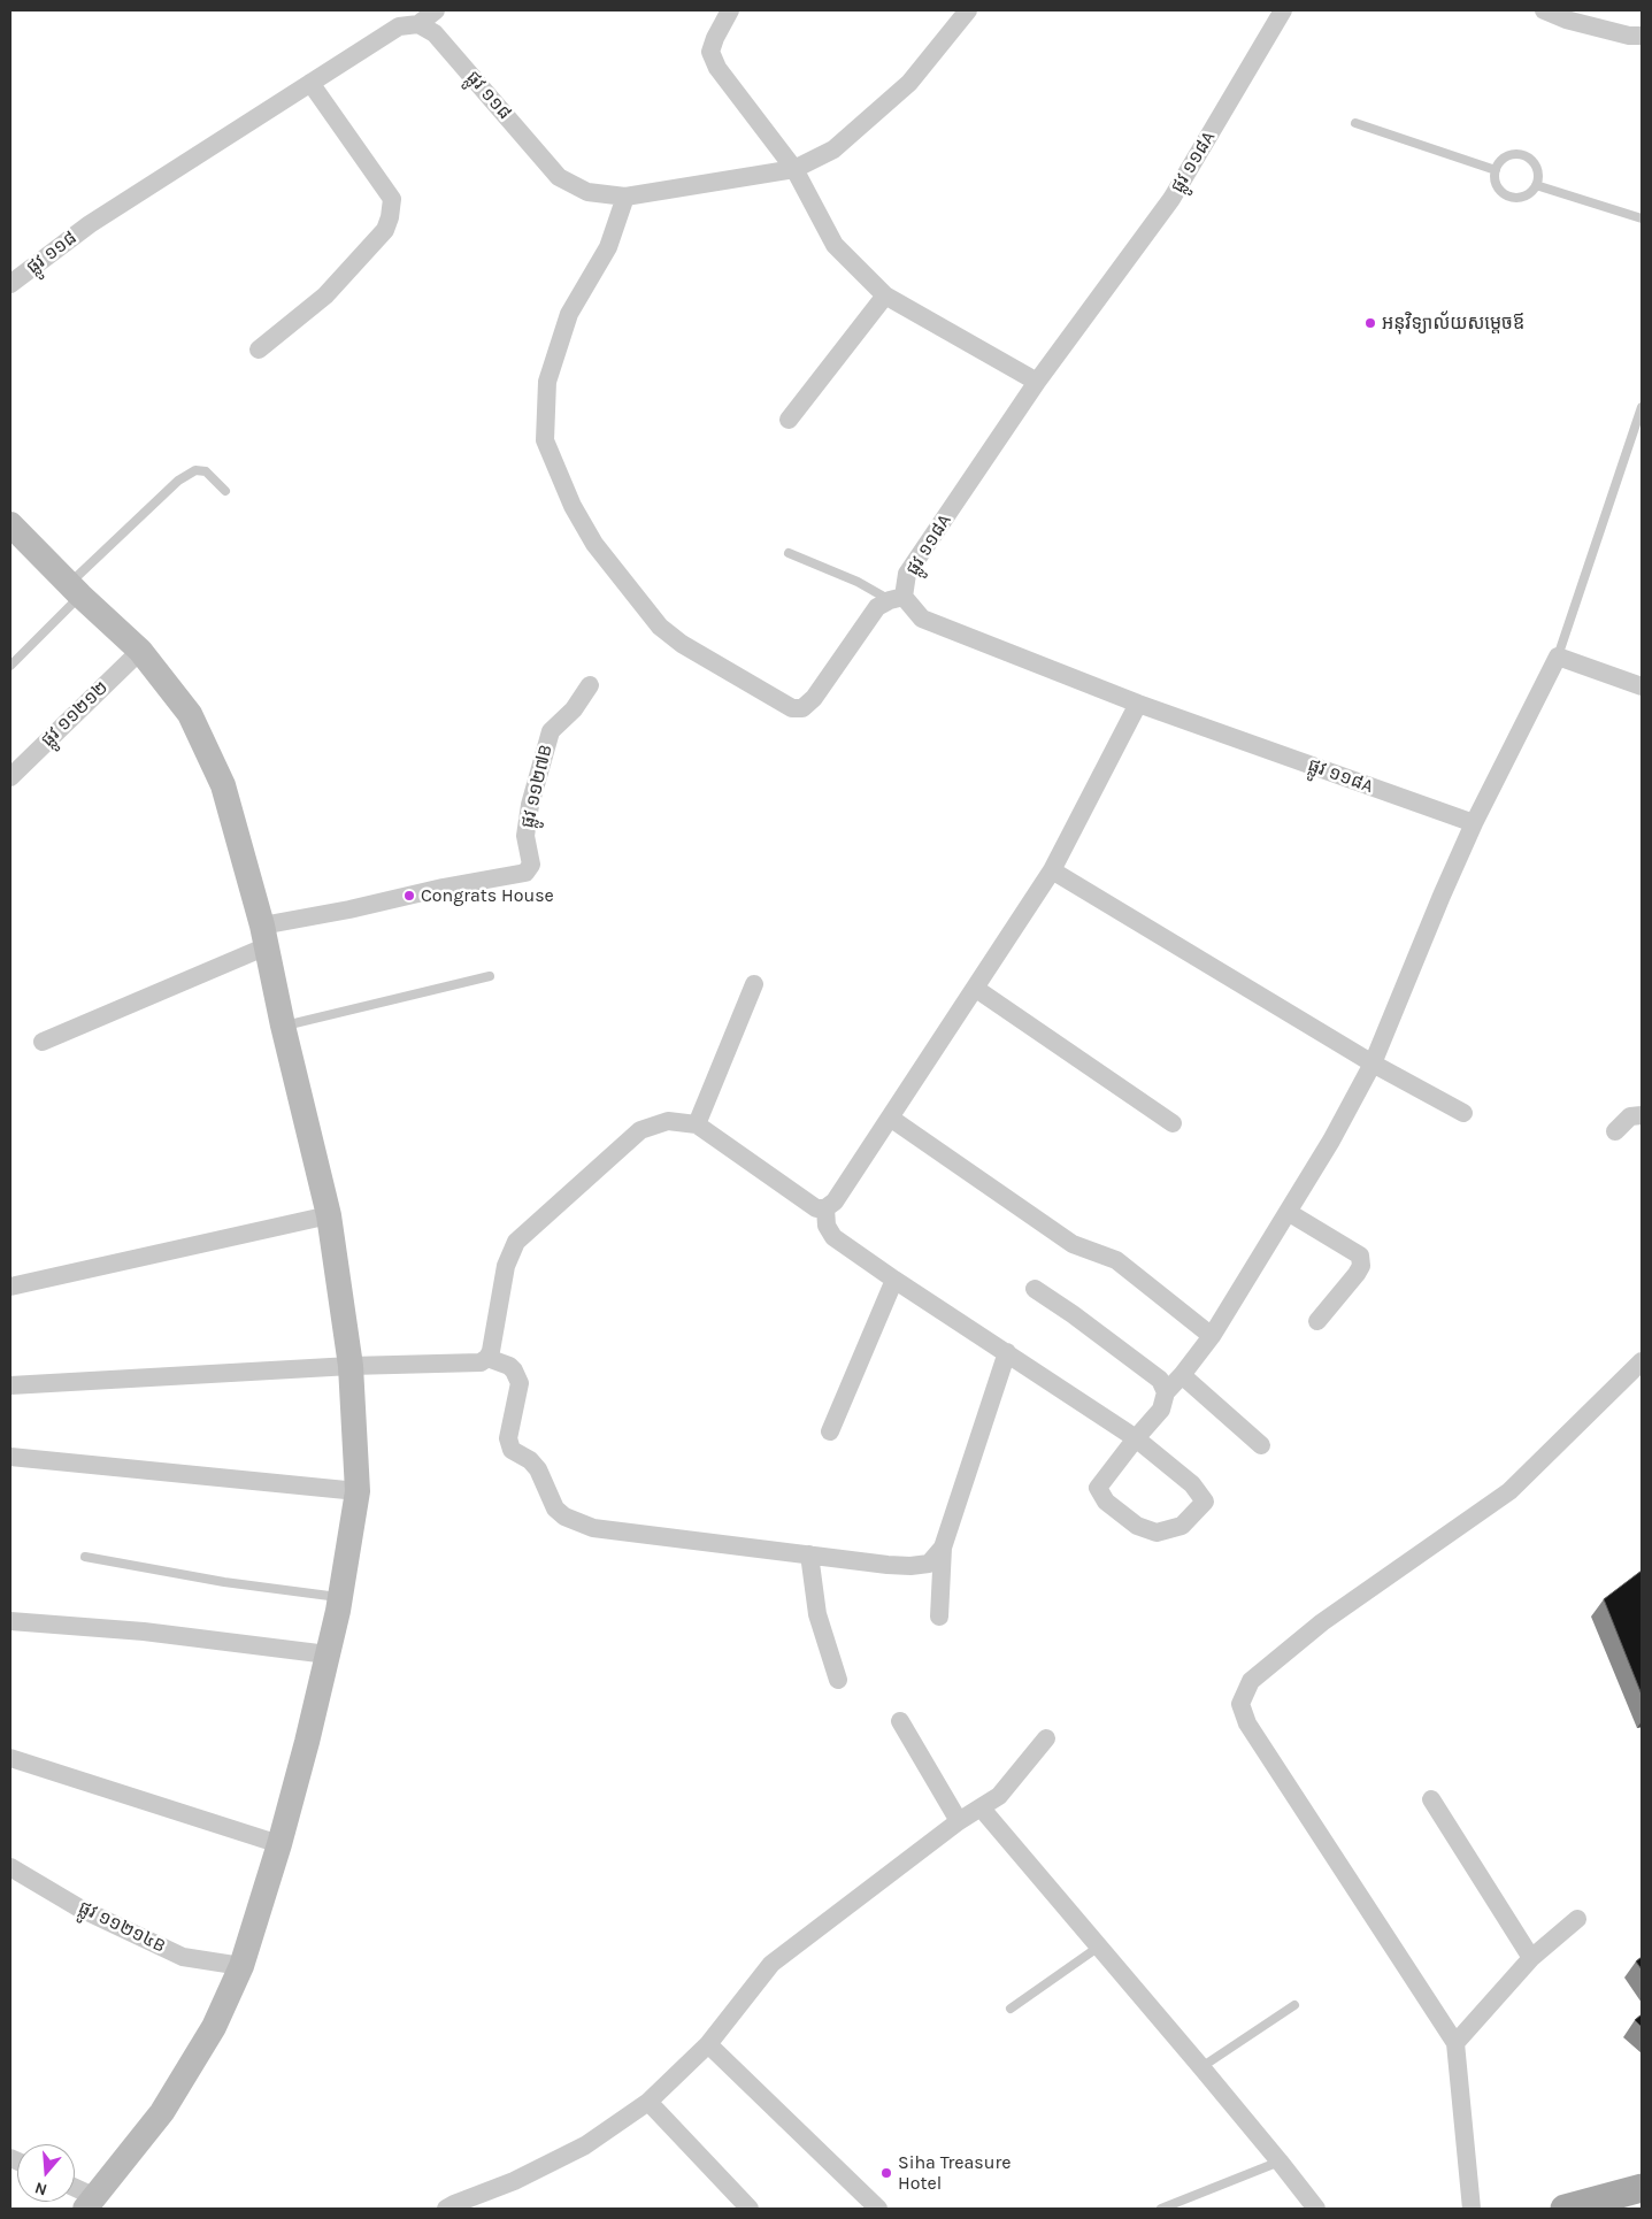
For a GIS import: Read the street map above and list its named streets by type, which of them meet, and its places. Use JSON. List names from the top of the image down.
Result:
{
  "streets": {
    "street": [
      "ផ្លូវ ១១៨",
      "ផ្លូវ ១១៨A",
      "ផ្លូវ ១១២១២",
      "ផ្លូវ ១១២៧B",
      "ផ្លូវ ១១២១៤B"
    ]
  },
  "places": ["អនុវិទ្យាល័យសម្តេចឪ", "Congrats House", "Siha Treasure Hotel"],
  "north": "bottom"
}
